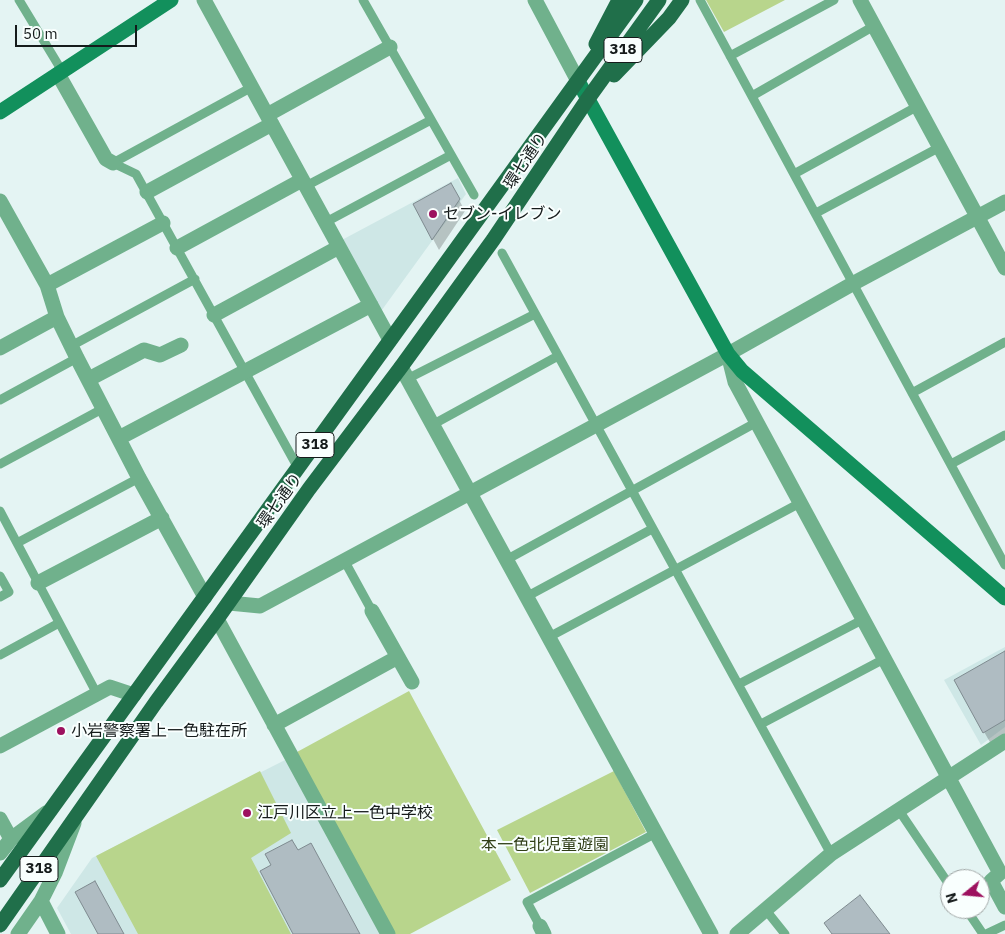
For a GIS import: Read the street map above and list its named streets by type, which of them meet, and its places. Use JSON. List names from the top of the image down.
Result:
{
  "streets": {
    "main road": ["318", "環七通り"]
  },
  "parks": ["本一色北児童遊園"],
  "places": ["セブン-イレブン", "小岩警察署上一色駐在所", "江戸川区立上一色中学校"],
  "scale_bar": "50 m",
  "north": "left"
}
